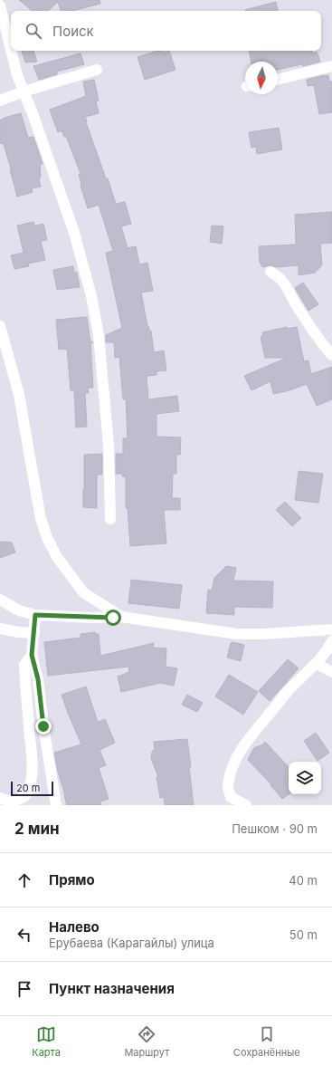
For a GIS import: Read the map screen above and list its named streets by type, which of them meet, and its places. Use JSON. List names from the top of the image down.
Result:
{
  "scale_bar": "20 m",
  "north": "bottom",
  "page": {
    "search": "Поиск",
    "scale": "20 m",
    "heading": ["2 мин", "Пешком · 90 m"],
    "list": [
      ["Прямо", "40 m"],
      ["Налево", "Ерубаева (Карагайлы) улица", "50 m"],
      "Пункт назначения"
    ],
    "nav": ["Карта", "Маршрут", "Сохранённые"]
  }
}
